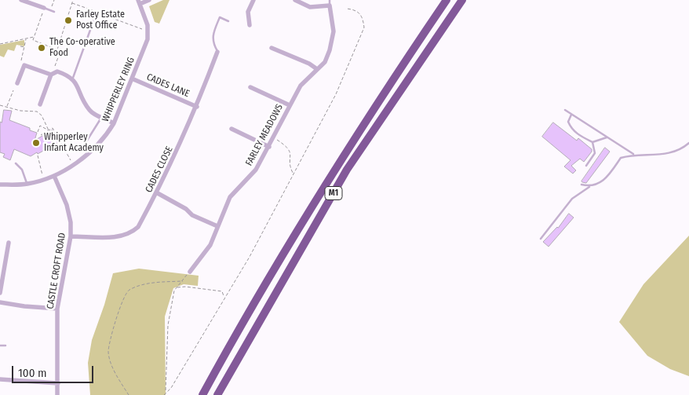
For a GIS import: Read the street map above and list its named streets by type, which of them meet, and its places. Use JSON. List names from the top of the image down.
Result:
{
  "streets": {
    "highway": ["M1"],
    "street": [
      "CADES LANE",
      "WHIPPERLEY RING",
      "FARLEY MEADOWS",
      "CADES CLOSE",
      "CASTLE CROFT ROAD"
    ]
  },
  "crossings": [
    ["CADES LANE", "WHIPPERLEY RING"],
    ["CADES LANE", "CADES CLOSE"],
    ["WHIPPERLEY RING", "CASTLE CROFT ROAD"],
    ["CADES CLOSE", "CASTLE CROFT ROAD"]
  ],
  "places": ["Farley Estate Post Office", "The Co-operative Food", "Whipperley Infant Academy"],
  "scale_bar": "100 m"
}
